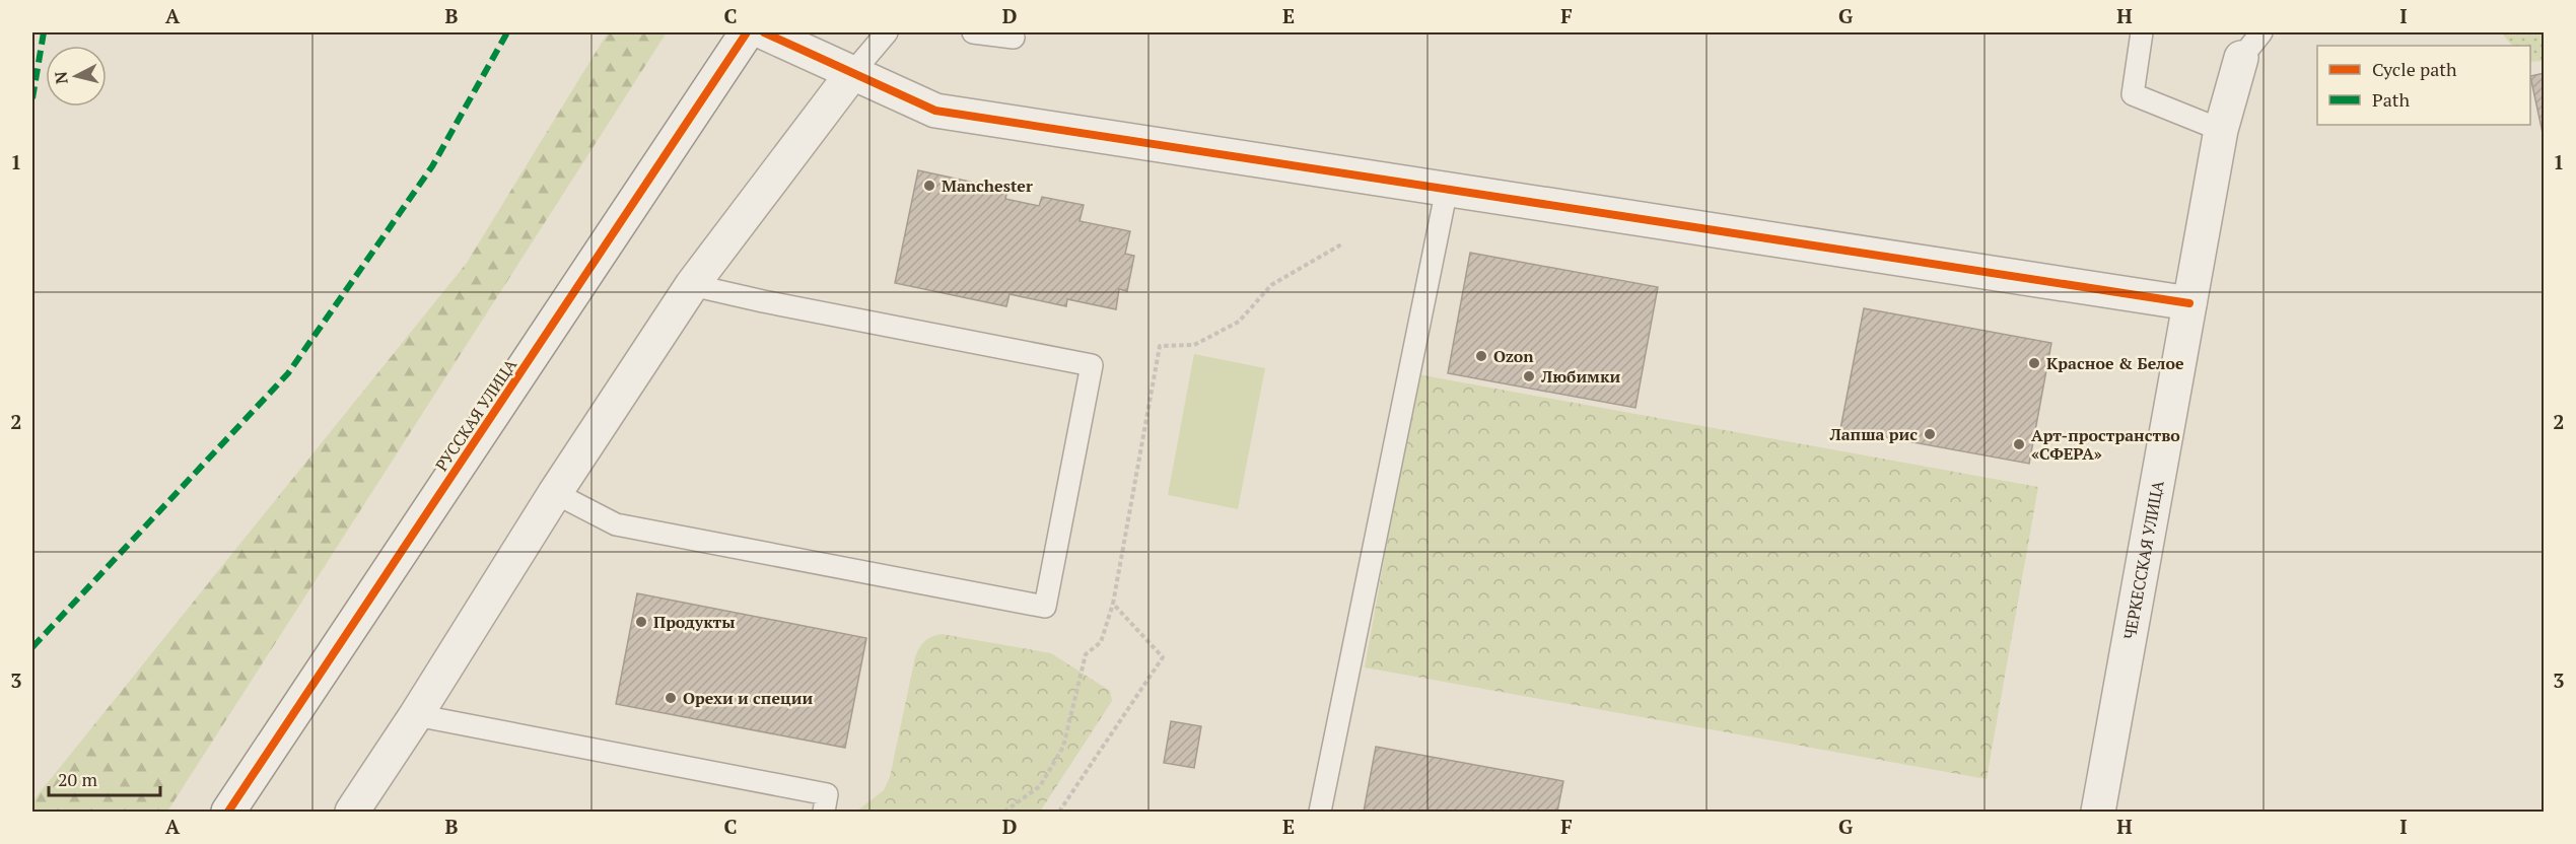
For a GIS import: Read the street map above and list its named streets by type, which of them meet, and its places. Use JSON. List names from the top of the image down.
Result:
{
  "streets": {
    "street": ["РУССКАЯ УЛИЦА", "ЧЕРКЕССКАЯ УЛИЦА"]
  },
  "places": [
    "Manchester",
    "Ozon",
    "Красное & Белое",
    "Любимки",
    "Лапша рис",
    "Арт-пространство «СФЕРА»",
    "Продукты",
    "Орехи и специи"
  ],
  "legend": ["Cycle path", "Path"],
  "scale_bar": "20 m",
  "north": "left",
  "grid": {
    "columns": [
      "A",
      "B",
      "C",
      "D",
      "E",
      "F",
      "G",
      "H",
      "I"
    ],
    "rows": ["1", "2", "3"]
  }
}
